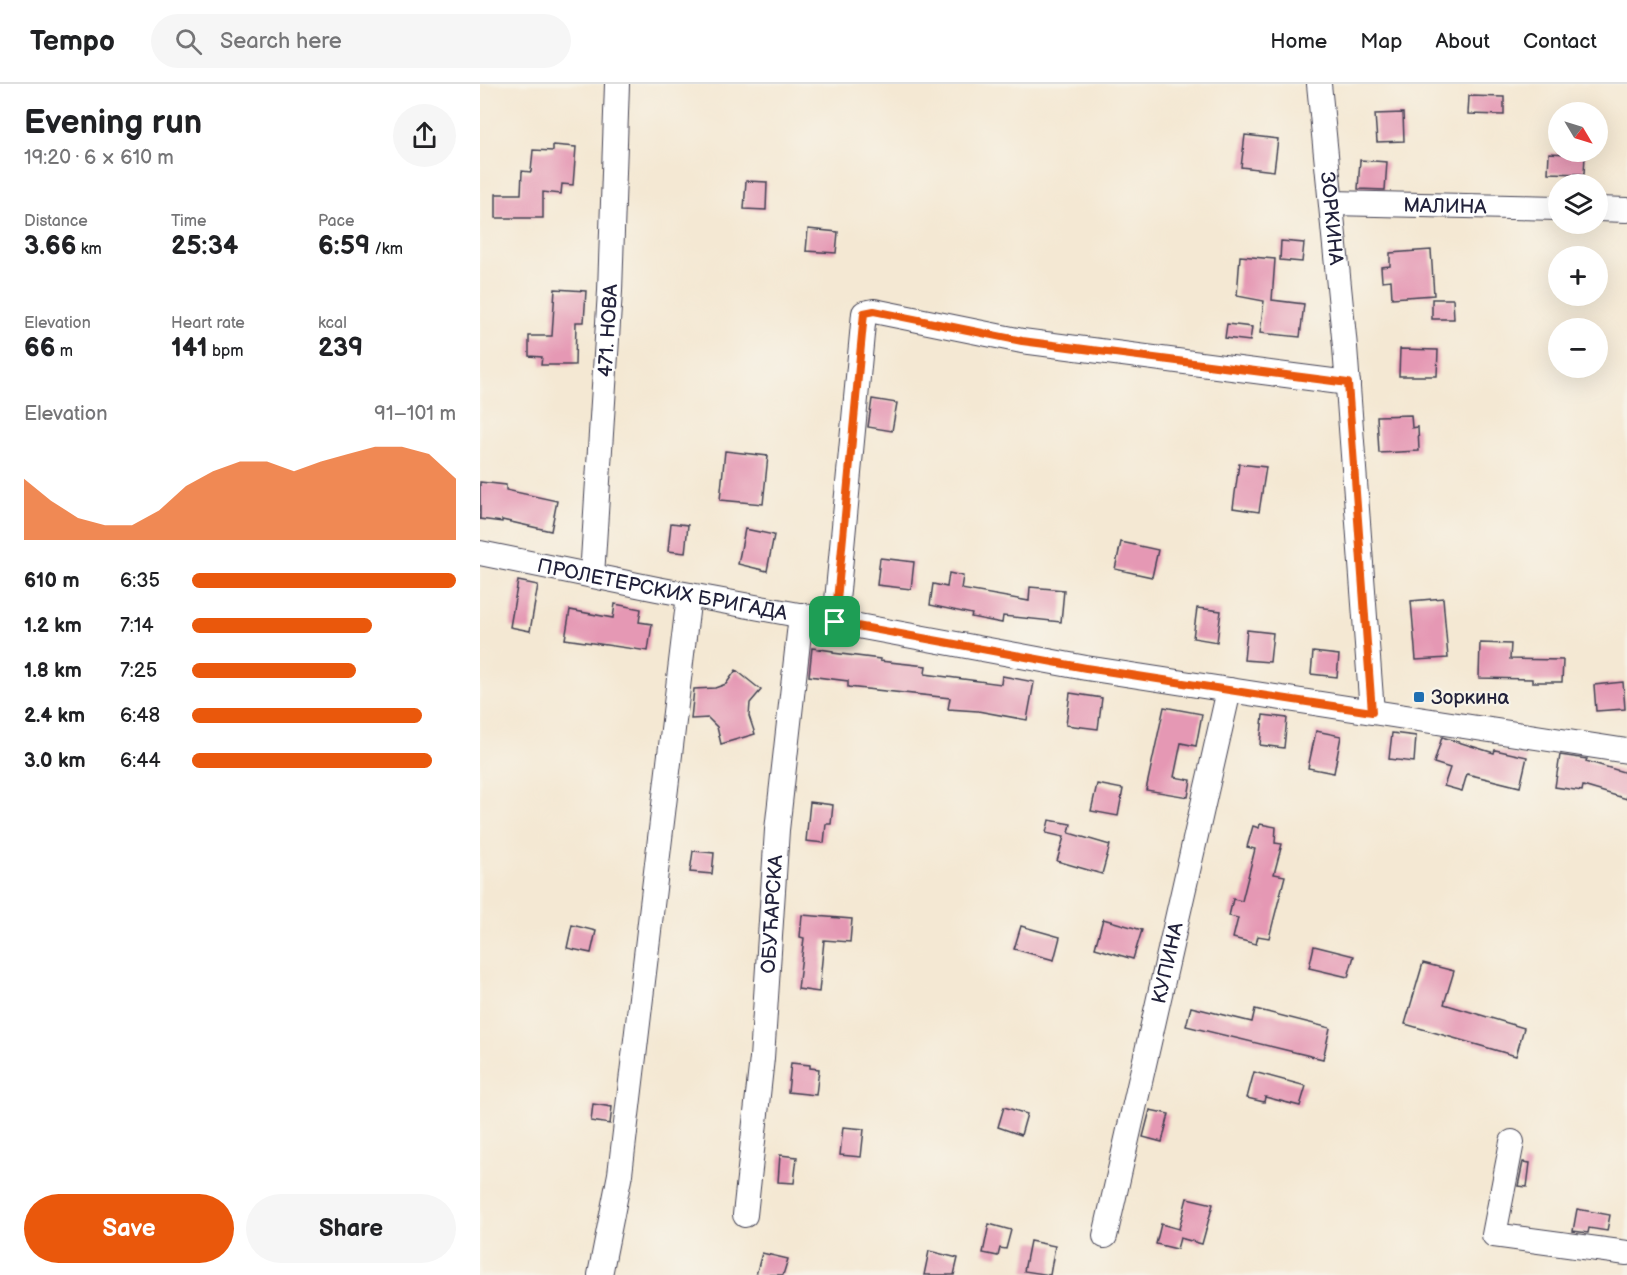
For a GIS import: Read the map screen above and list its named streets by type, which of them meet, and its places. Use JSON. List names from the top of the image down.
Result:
{
  "streets": {
    "street": [
      "МАЛИНА",
      "ЗОРКИНА",
      "471. НОВА",
      "ПРОЛЕТЕРСКИХ БРИГАДА",
      "ОБУЋАРСКА",
      "КУПИНА"
    ]
  },
  "crossings": [
    ["МАЛИНА", "ЗОРКИНА"],
    ["ЗОРКИНА", "ПРОЛЕТЕРСКИХ БРИГАДА"],
    ["471. НОВА", "ПРОЛЕТЕРСКИХ БРИГАДА"],
    ["ПРОЛЕТЕРСКИХ БРИГАДА", "ОБУЋАРСКА"],
    ["ПРОЛЕТЕРСКИХ БРИГАДА", "КУПИНА"]
  ],
  "places": {
    "transit": ["Зоркина"]
  },
  "north": "bottom right",
  "page": {
    "header": "Tempo",
    "search": "Search here",
    "nav": [
      "Home",
      "Map",
      "About",
      "Contact"
    ],
    "heading": ["Evening run", "19:20 · 6 × 610 m"],
    "map_buttons": ["+", "−"],
    "stats": [
      ["Distance", "3.66 km"],
      ["Time", "25:34"],
      ["Pace", "6:59 /km"],
      ["Elevation", "66 m"],
      ["Heart rate", "141 bpm"],
      ["kcal", "239"]
    ],
    "chart": ["Elevation", "91–101 m"],
    "list": [
      {
        "name": "610 m",
        "note": "6:35"
      },
      {
        "name": "1.2 km",
        "note": "7:14"
      },
      {
        "name": "1.8 km",
        "note": "7:25"
      },
      {
        "name": "2.4 km",
        "note": "6:48"
      },
      {
        "name": "3.0 km",
        "note": "6:44"
      }
    ],
    "buttons": ["Save", "Share"]
  }
}
